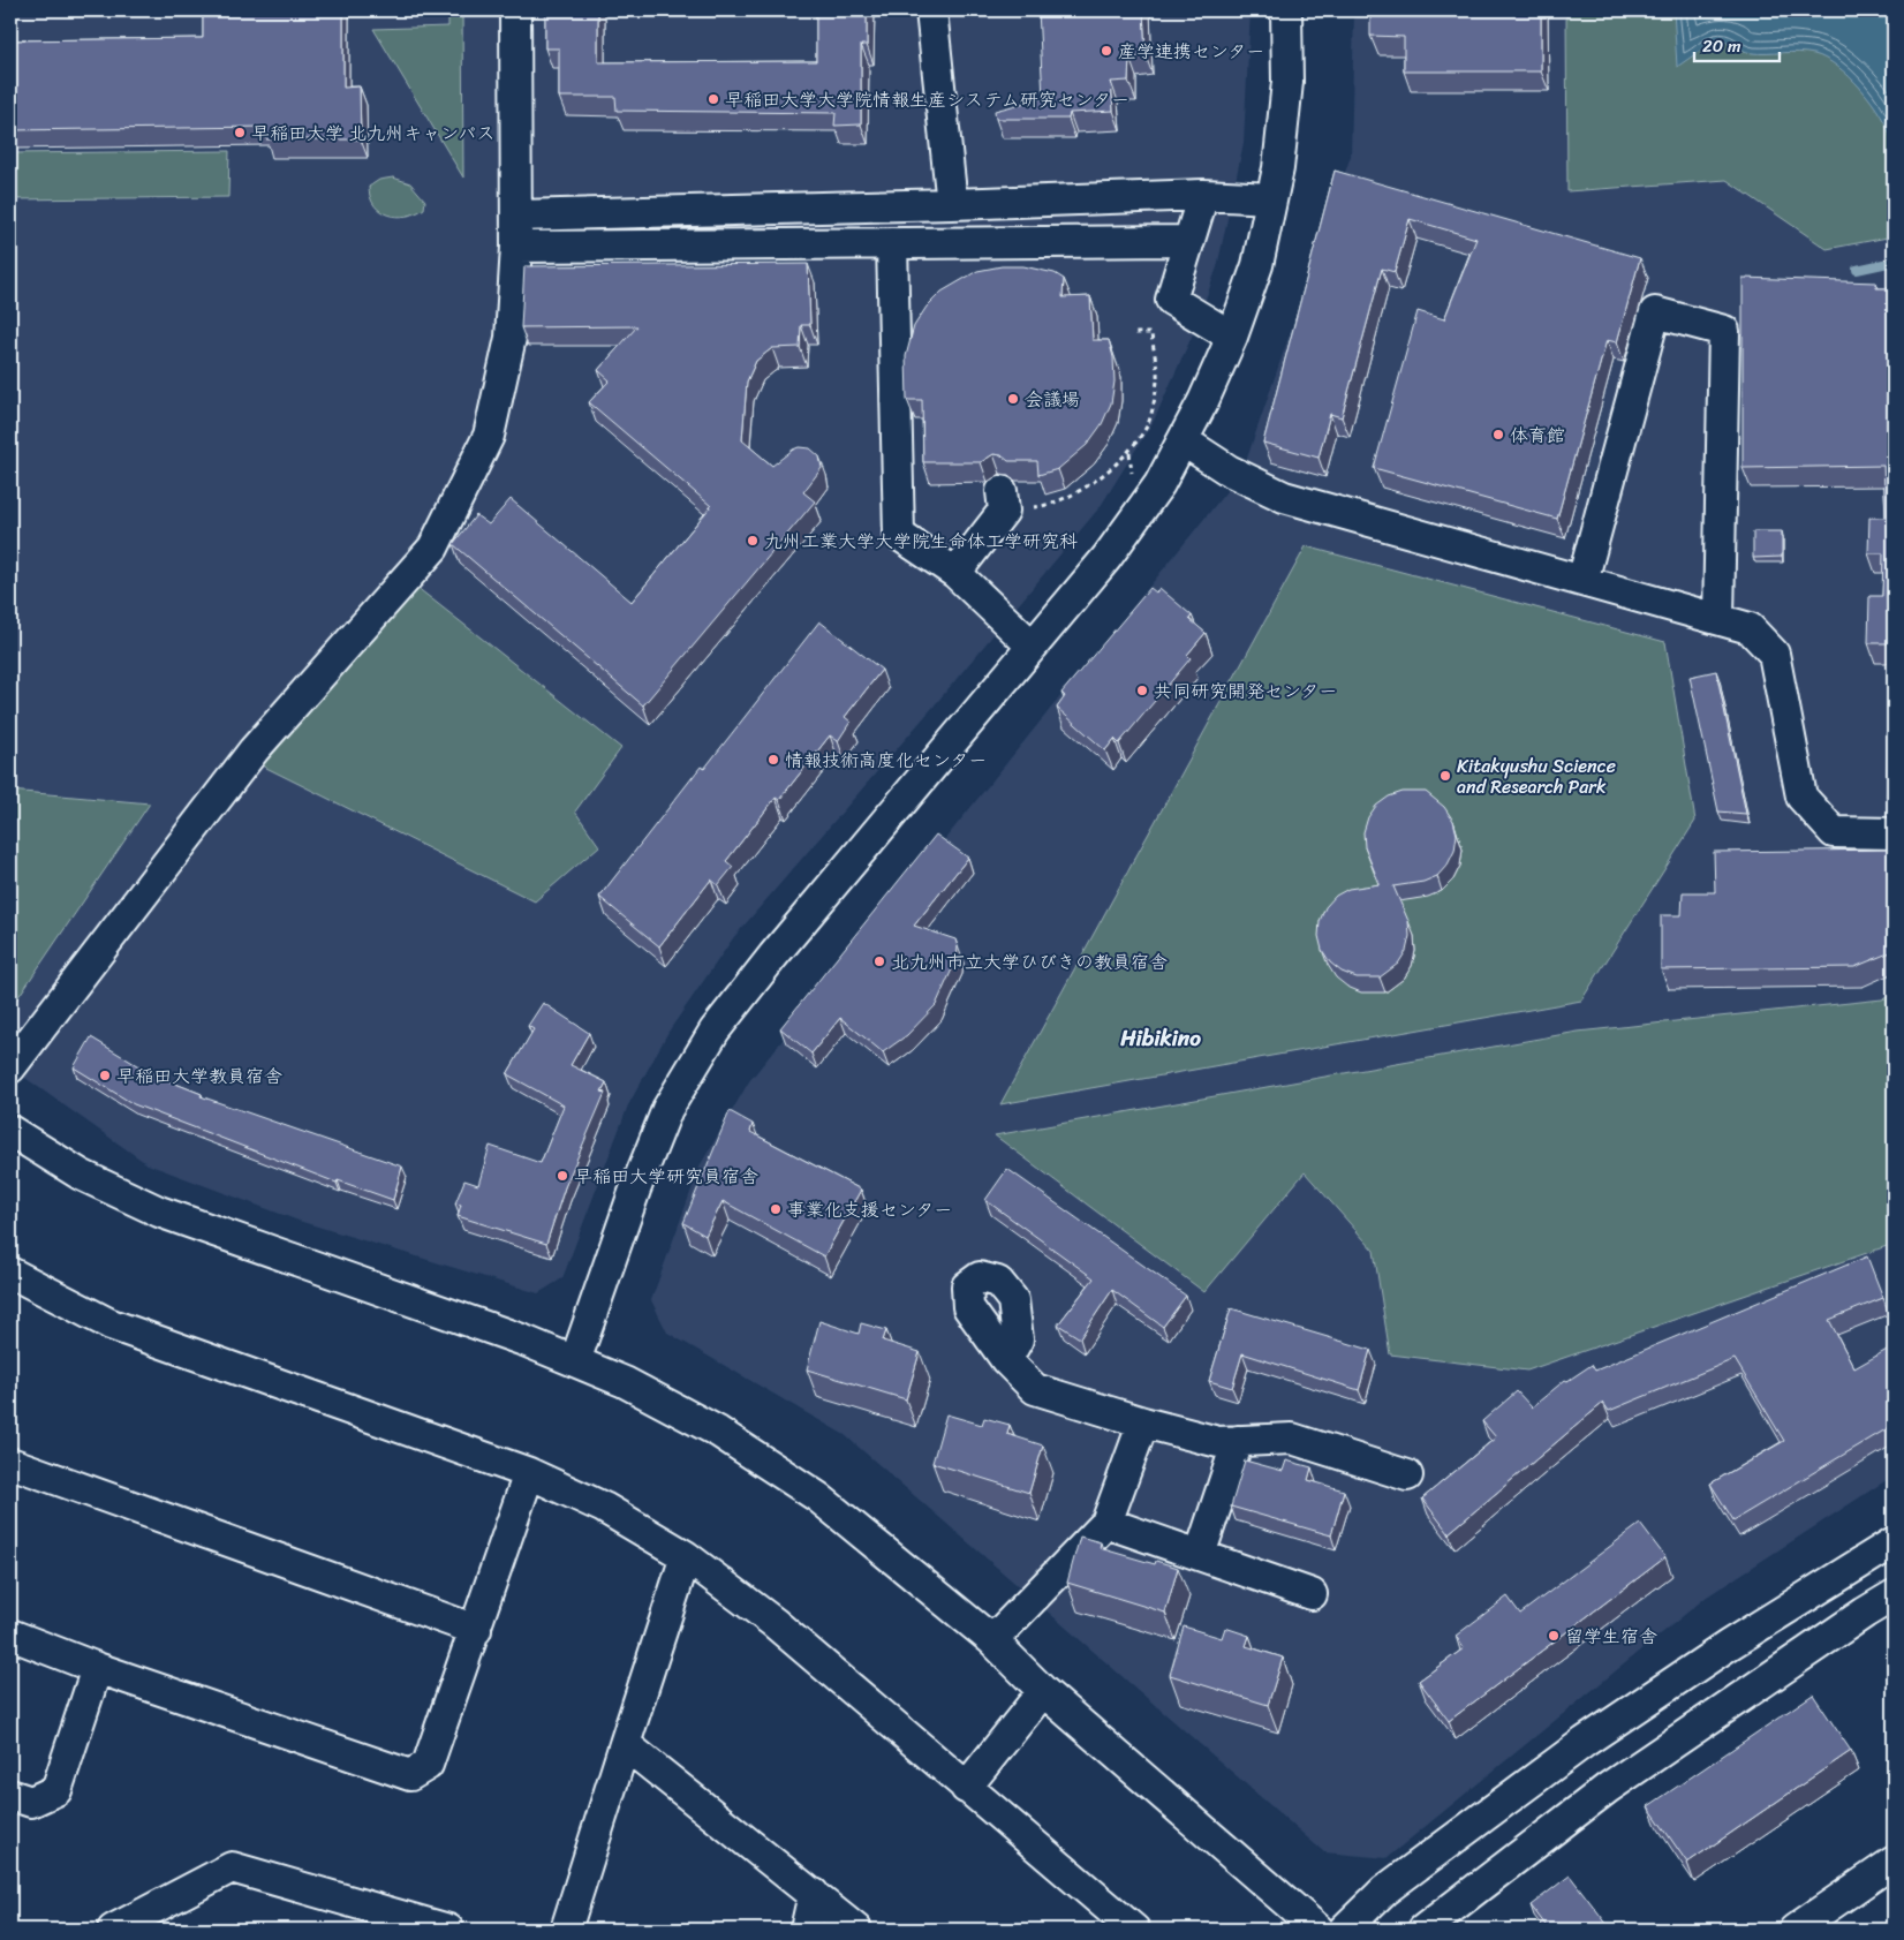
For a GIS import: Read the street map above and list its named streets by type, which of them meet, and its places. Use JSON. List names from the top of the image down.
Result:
{
  "districts": ["Hibikino"],
  "places": [
    "産学連携センター",
    "早稲田大学大学院情報生産システム研究センター",
    "早稲田大学 北九州キャンパス",
    "会議場",
    "体育館",
    "九州工業大学大学院生命体工学研究科",
    "共同研究開発センター",
    "情報技術高度化センター",
    "Kitakyushu Science and Research Park",
    "北九州市立大学ひびきの教員宿舎",
    "早稲田大学教員宿舎",
    "早稲田大学研究員宿舎",
    "事業化支援センター",
    "留学生宿舎"
  ],
  "scale_bar": "20 m"
}
